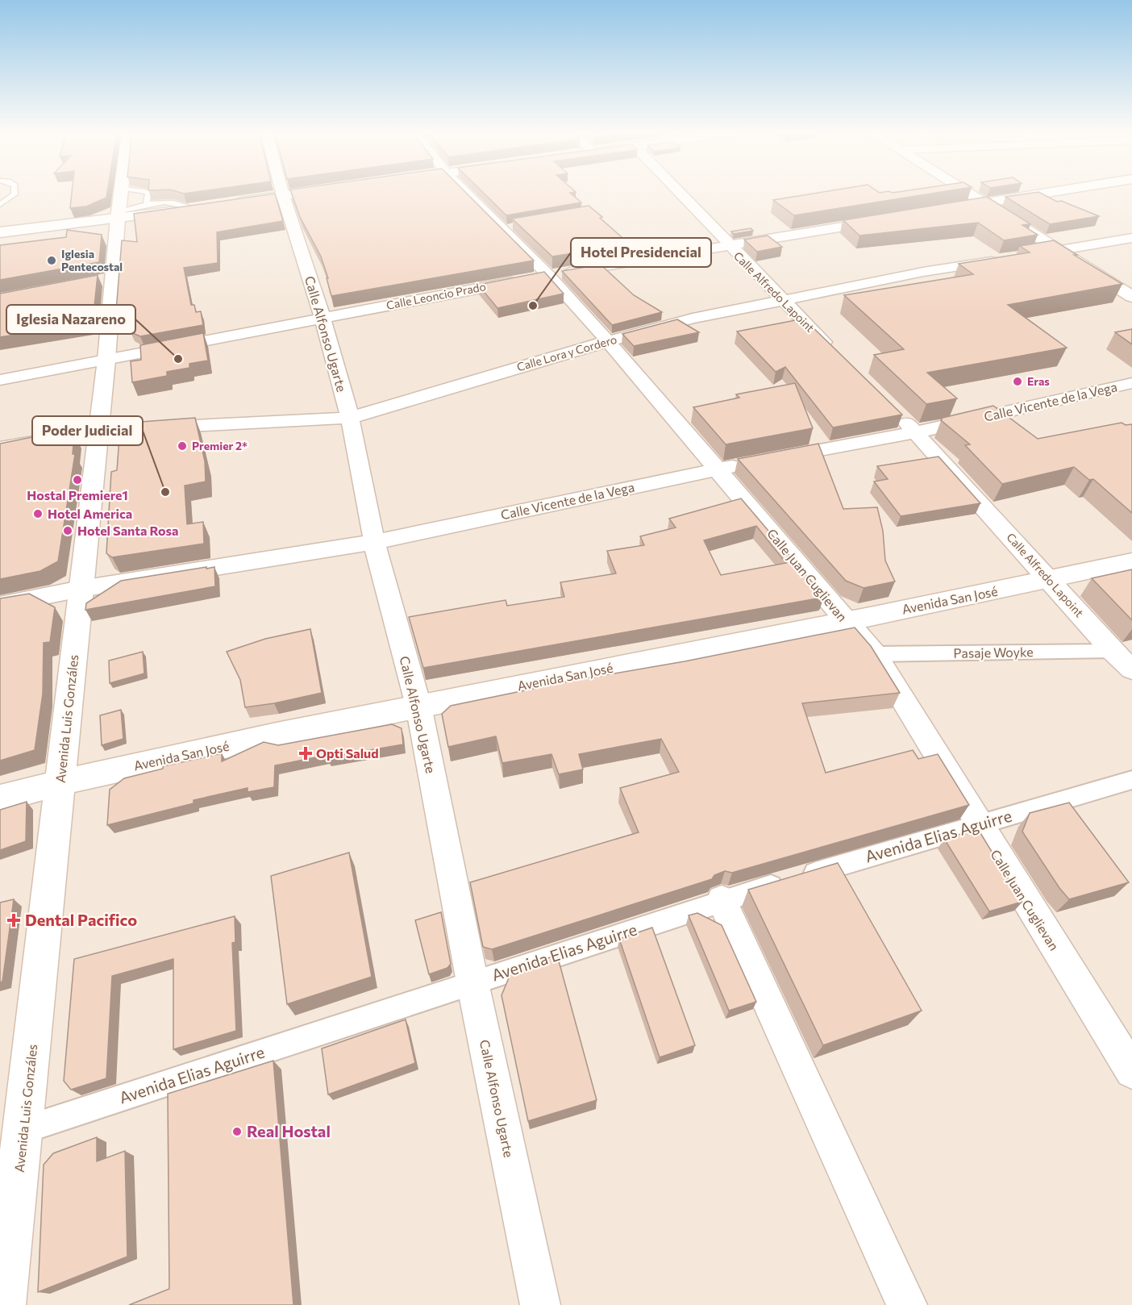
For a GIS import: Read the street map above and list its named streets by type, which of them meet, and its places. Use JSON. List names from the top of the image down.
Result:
{
  "streets": {
    "main road": ["Avenida San José", "Avenida Luis Gonzáles"],
    "street": [
      "Calle Alfredo Lapoint",
      "Calle Leoncio Prado",
      "Calle Alfonso Ugarte",
      "Calle Lora y Cordero",
      "Calle Vicente de la Vega",
      "Calle Juan Cuglievan",
      "Pasaje Woyke",
      "Avenida Elias Aguirre"
    ]
  },
  "crossings": [
    ["Calle Alfredo Lapoint", "Calle Leoncio Prado"],
    ["Calle Alfredo Lapoint", "Calle Lora y Cordero"],
    ["Calle Alfredo Lapoint", "Calle Vicente de la Vega"],
    ["Calle Alfredo Lapoint", "Avenida San José"],
    ["Calle Alfredo Lapoint", "Pasaje Woyke"],
    ["Calle Leoncio Prado", "Calle Alfonso Ugarte"],
    ["Calle Leoncio Prado", "Calle Juan Cuglievan"],
    ["Calle Leoncio Prado", "Avenida Luis Gonzáles"],
    ["Calle Alfonso Ugarte", "Calle Lora y Cordero"],
    ["Calle Alfonso Ugarte", "Calle Vicente de la Vega"],
    ["Calle Alfonso Ugarte", "Avenida San José"],
    ["Calle Alfonso Ugarte", "Avenida Elias Aguirre"],
    ["Calle Lora y Cordero", "Calle Juan Cuglievan"],
    ["Calle Lora y Cordero", "Avenida Luis Gonzáles"],
    ["Calle Vicente de la Vega", "Calle Juan Cuglievan"],
    ["Calle Vicente de la Vega", "Avenida Luis Gonzáles"],
    ["Calle Juan Cuglievan", "Avenida San José"],
    ["Calle Juan Cuglievan", "Pasaje Woyke"],
    ["Calle Juan Cuglievan", "Avenida Elias Aguirre"],
    ["Avenida San José", "Avenida Luis Gonzáles"],
    ["Avenida Luis Gonzáles", "Avenida Elias Aguirre"]
  ],
  "places": {
    "other": [
      "Iglesia Pentecostal",
      "Hotel Presidencial",
      "Iglesia Nazareno",
      "Eras",
      "Premier 2*",
      "Hostal Premiere1",
      "Poder Judicial",
      "Hotel America",
      "Hotel Santa Rosa",
      "Real Hostal"
    ],
    "health": ["Opti Salud", "Dental Pacifico"]
  }
}
